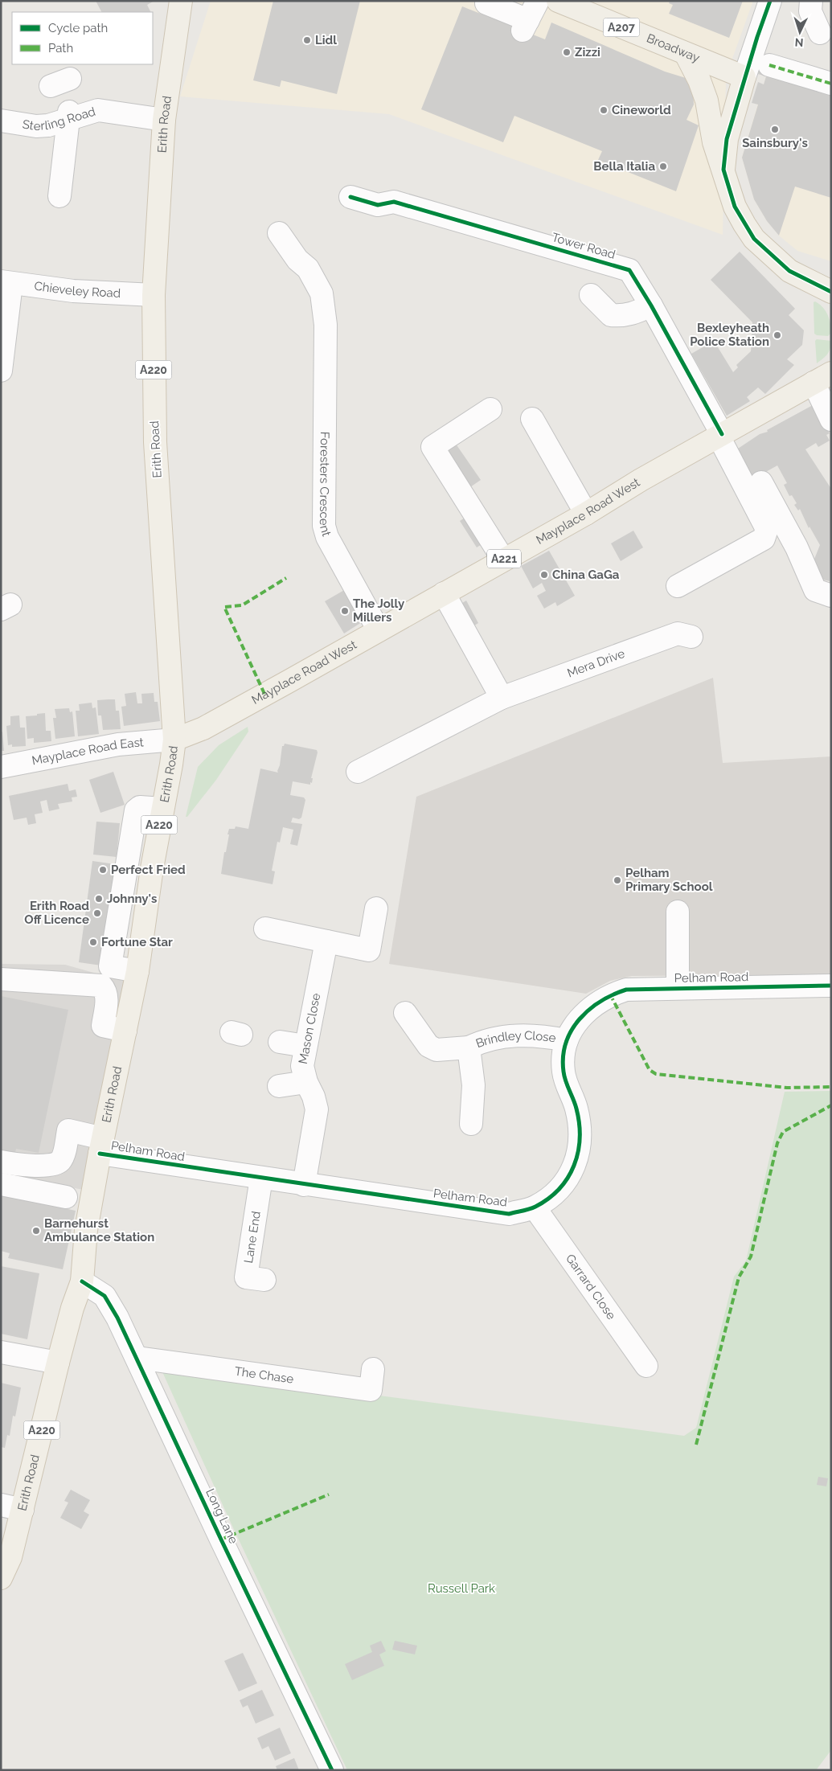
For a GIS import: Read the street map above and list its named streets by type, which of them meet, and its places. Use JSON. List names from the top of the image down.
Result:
{
  "streets": {
    "main road": [
      "A207",
      "Broadway",
      "Erith Road",
      "A220",
      "Mayplace Road West",
      "A221"
    ],
    "street": [
      "Sterling Road",
      "Tower Road",
      "Chieveley Road",
      "Foresters Crescent",
      "Mera Drive",
      "Mayplace Road East",
      "Pelham Road",
      "Mason Close",
      "Brindley Close",
      "Lane End",
      "Garrard Close",
      "The Chase",
      "Long Lane"
    ]
  },
  "crossings": [
    ["Sterling Road", "Erith Road"],
    ["Erith Road", "Chieveley Road"],
    ["Erith Road", "Mayplace Road West"],
    ["Erith Road", "Mayplace Road East"],
    ["Erith Road", "Pelham Road"],
    ["Erith Road", "Long Lane"],
    ["Tower Road", "Mayplace Road West"],
    ["Foresters Crescent", "Mayplace Road West"],
    ["Mayplace Road West", "Mayplace Road East"],
    ["Pelham Road", "Mason Close"],
    ["Pelham Road", "Brindley Close"],
    ["Pelham Road", "Lane End"],
    ["Pelham Road", "Garrard Close"],
    ["The Chase", "Long Lane"]
  ],
  "parks": ["Russell Park"],
  "places": [
    "Lidl",
    "Zizzi",
    "Cineworld",
    "Sainsbury's",
    "Bella Italia",
    "Bexleyheath Police Station",
    "China GaGa",
    "The Jolly Millers",
    "Perfect Fried",
    "Pelham Primary School",
    "Johnny's",
    "Erith Road Off Licence",
    "Fortune Star",
    "Barnehurst Ambulance Station"
  ],
  "legend": ["Cycle path", "Path"],
  "north": "bottom"
}
